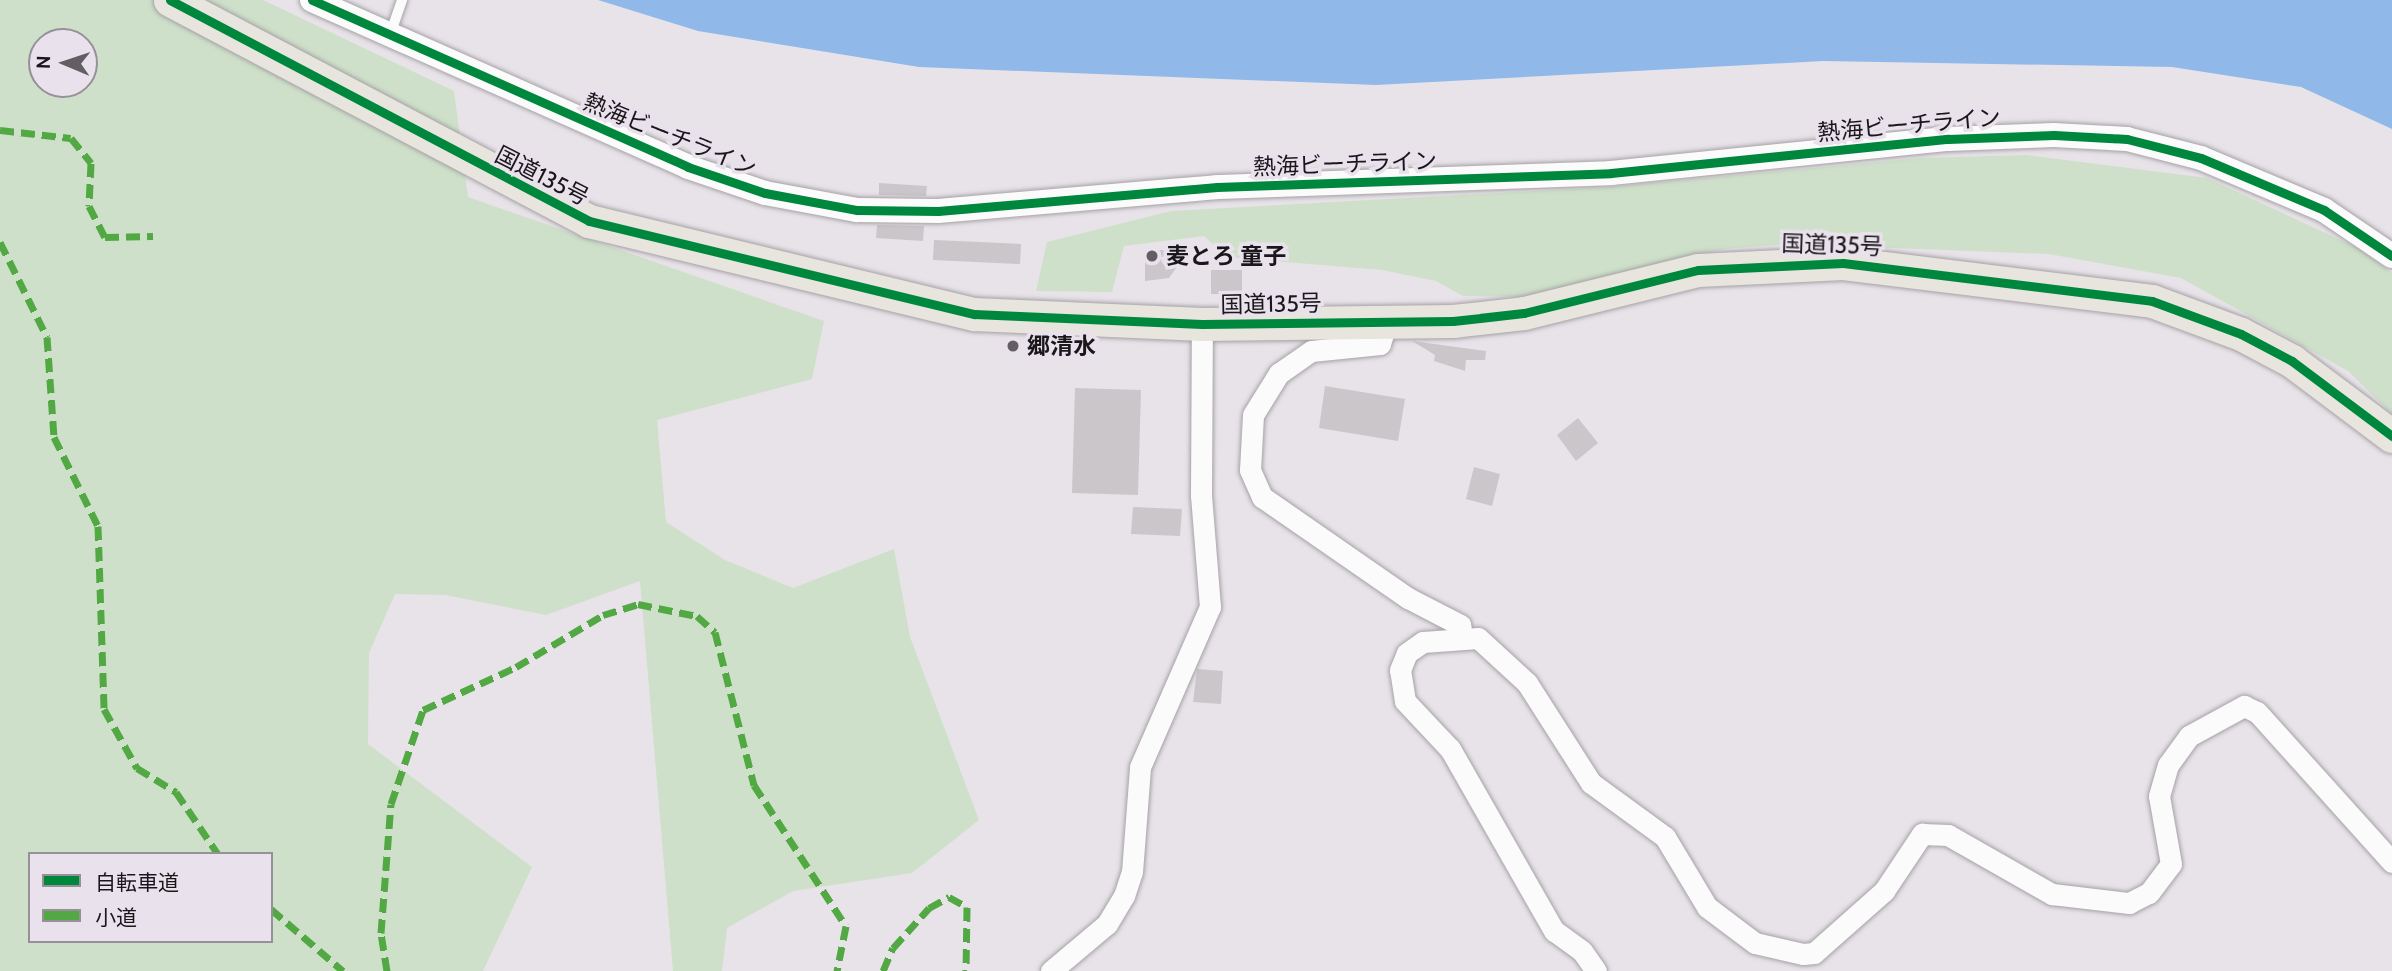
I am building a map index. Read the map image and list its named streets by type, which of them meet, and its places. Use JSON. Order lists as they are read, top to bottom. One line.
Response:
{"streets":{"highway":["国道135号"],"street":["熱海ビーチライン"]},"places":["麦とろ 童子","郷清水"],"legend":["自転車道","小道"],"north":"left"}
